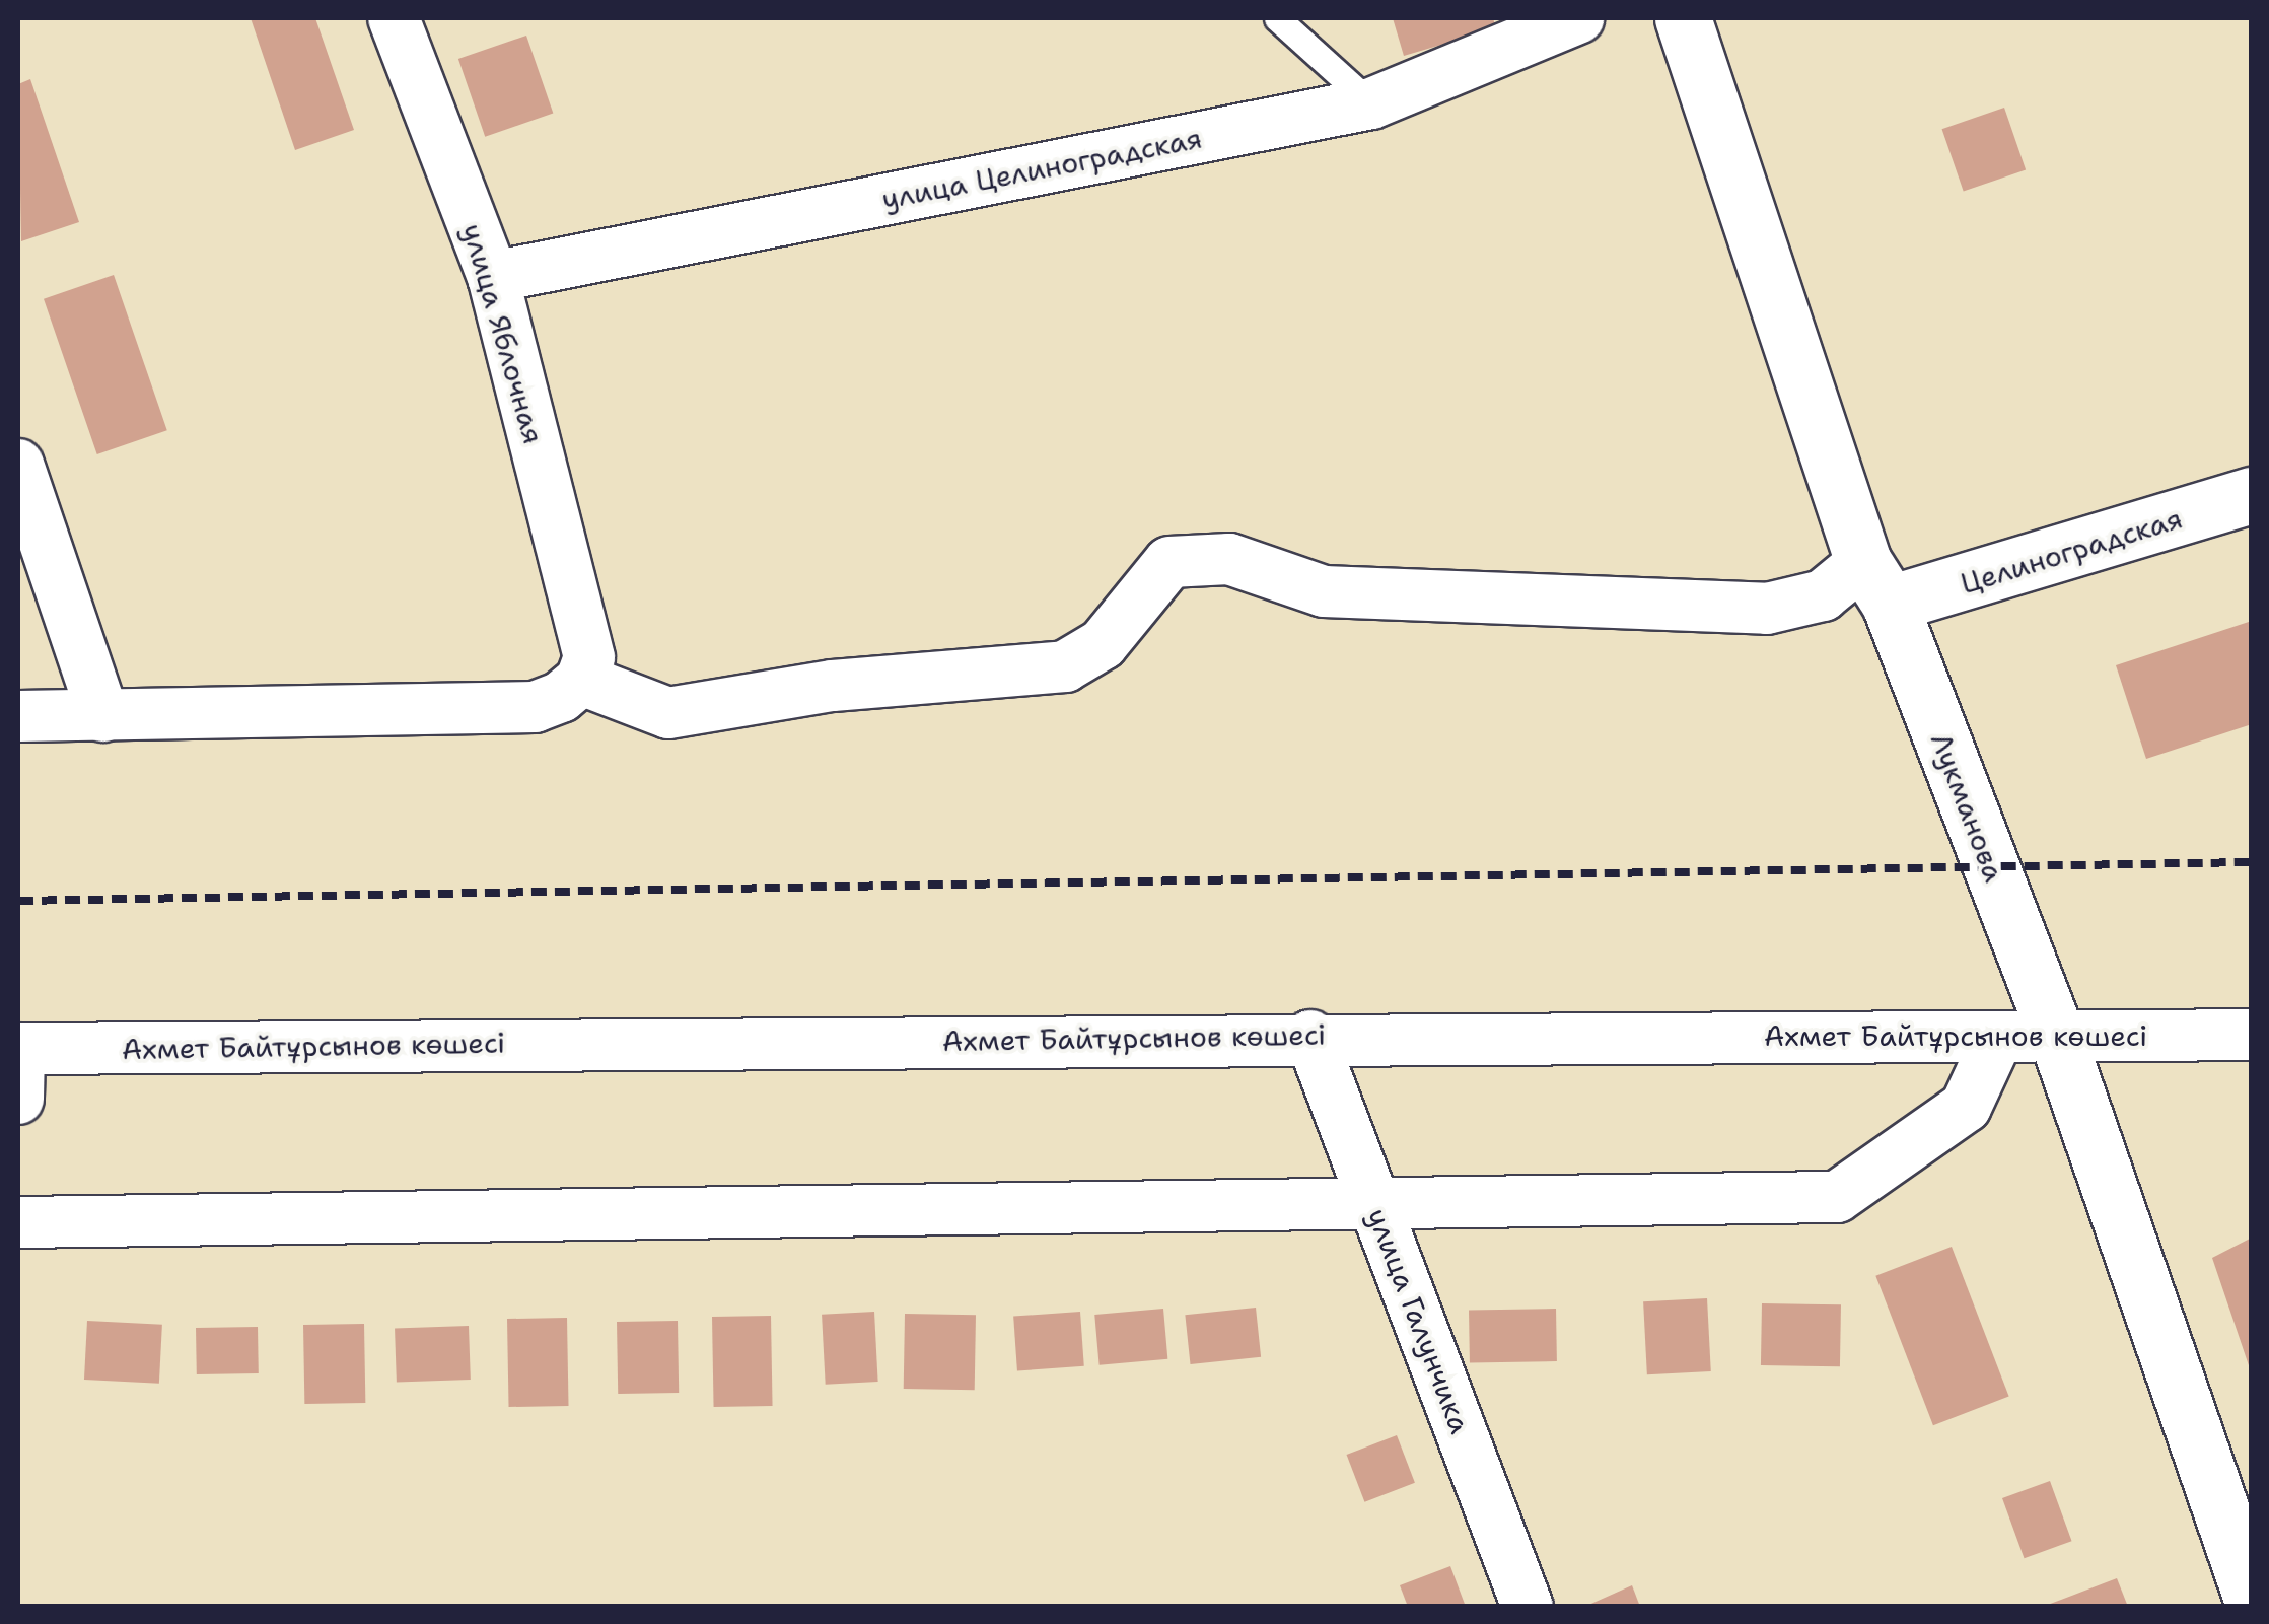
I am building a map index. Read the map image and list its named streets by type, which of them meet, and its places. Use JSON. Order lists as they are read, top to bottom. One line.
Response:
{"streets":{"street":["улица Целиноградская","улица Яблочная","Целиноградская","Лукманова","Ахмет Байтұрсынов көшесі","улица Галунчика"]},"crossings":[["улица Целиноградская","улица Яблочная"],["Целиноградская","Лукманова"],["Лукманова","Ахмет Байтұрсынов көшесі"],["Ахмет Байтұрсынов көшесі","улица Галунчика"]]}
